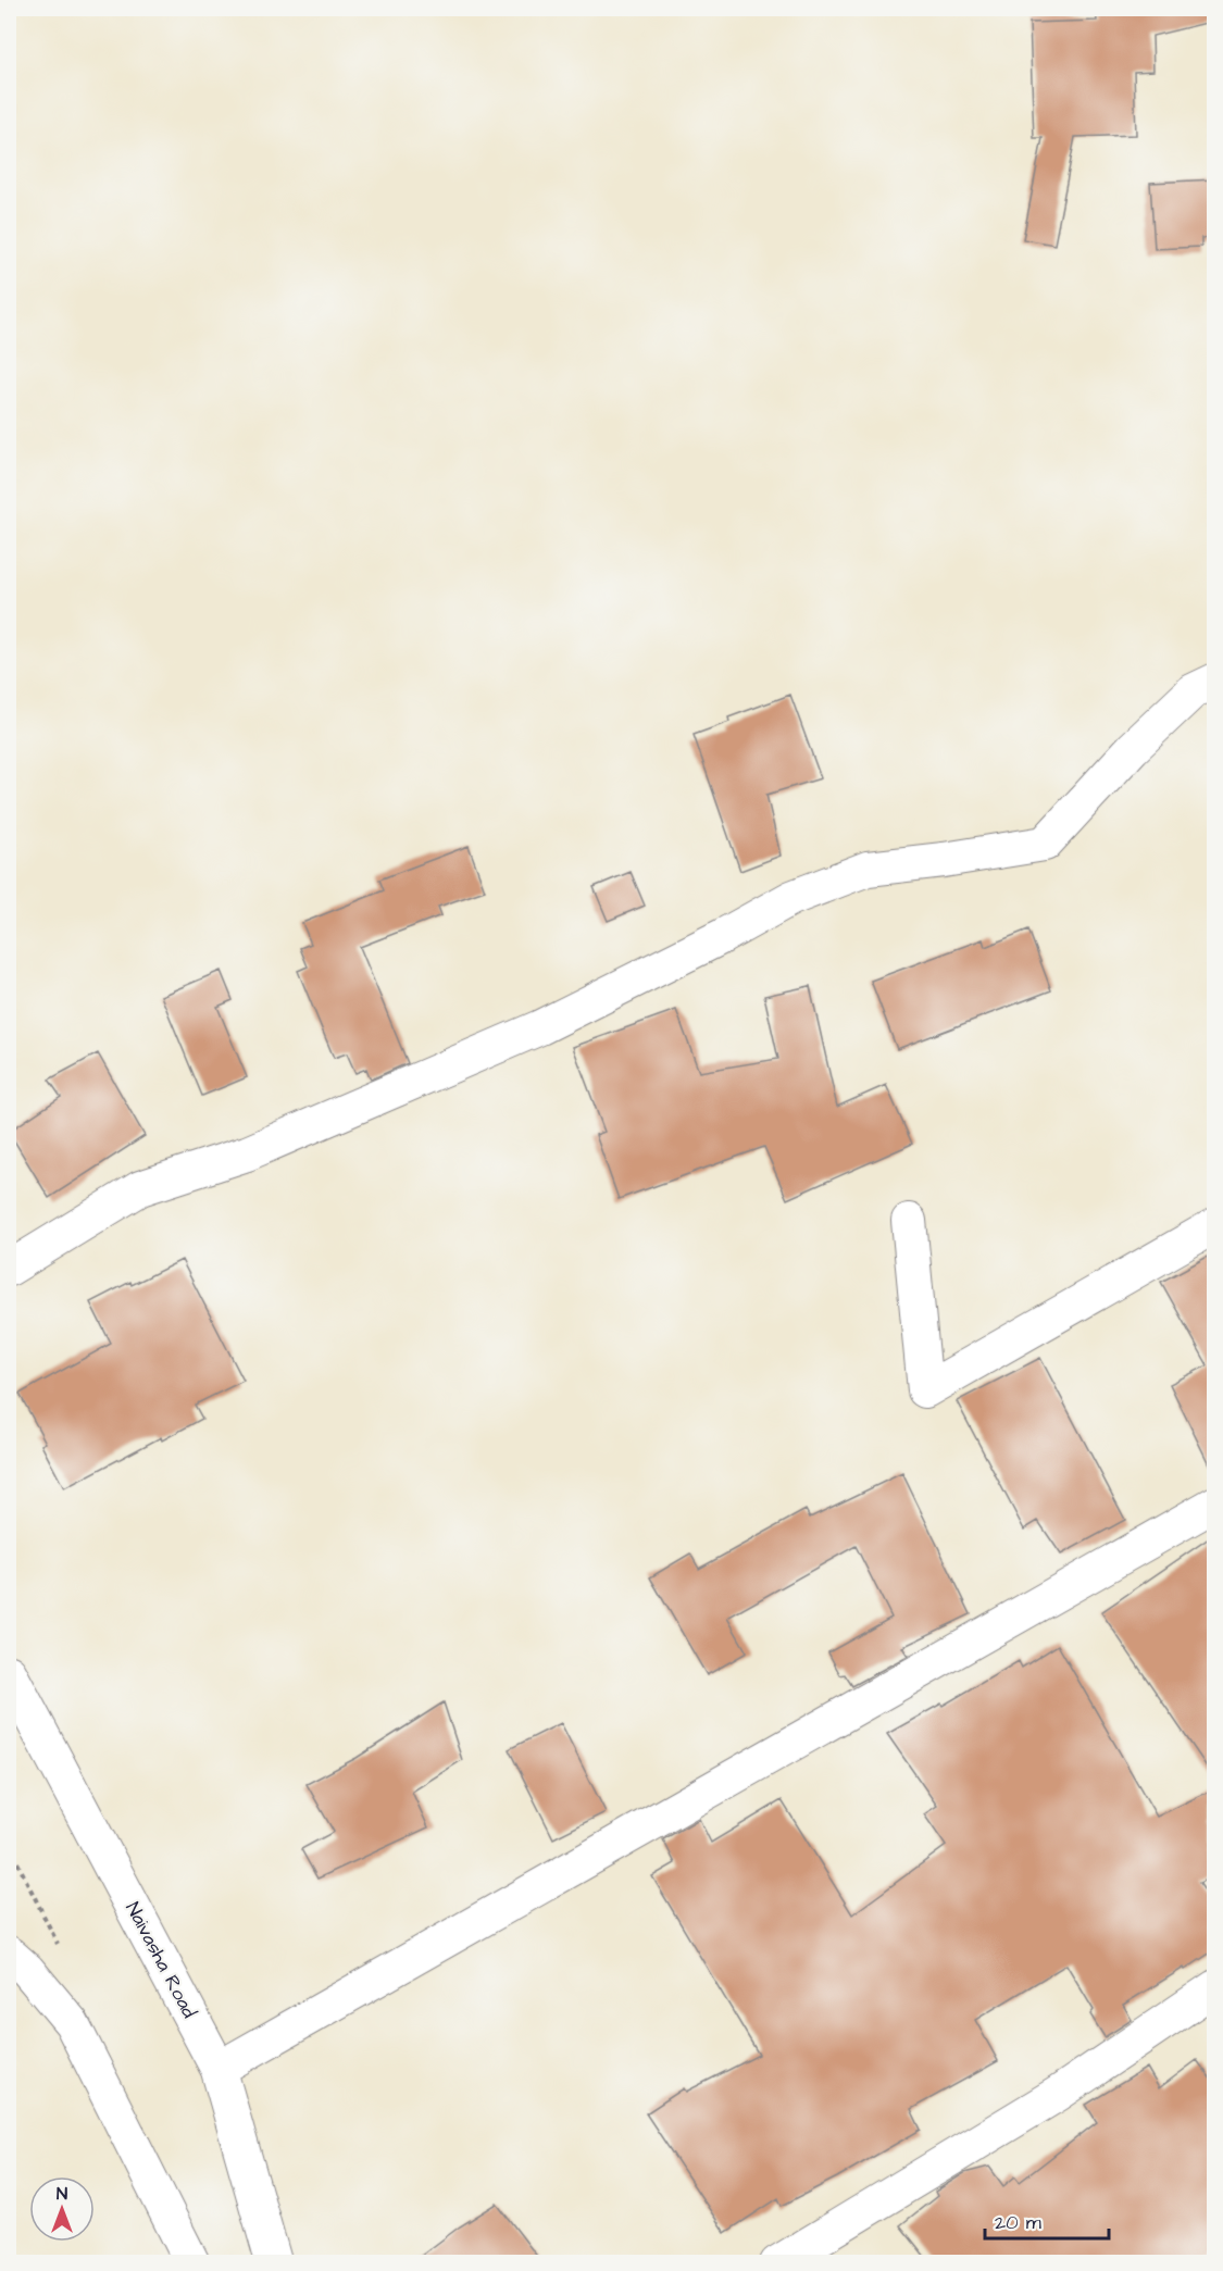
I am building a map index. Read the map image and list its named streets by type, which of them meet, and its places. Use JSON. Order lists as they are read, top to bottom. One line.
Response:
{"streets":{"main road":["Naivasha Road"]},"scale_bar":"20 m","north":"top"}
